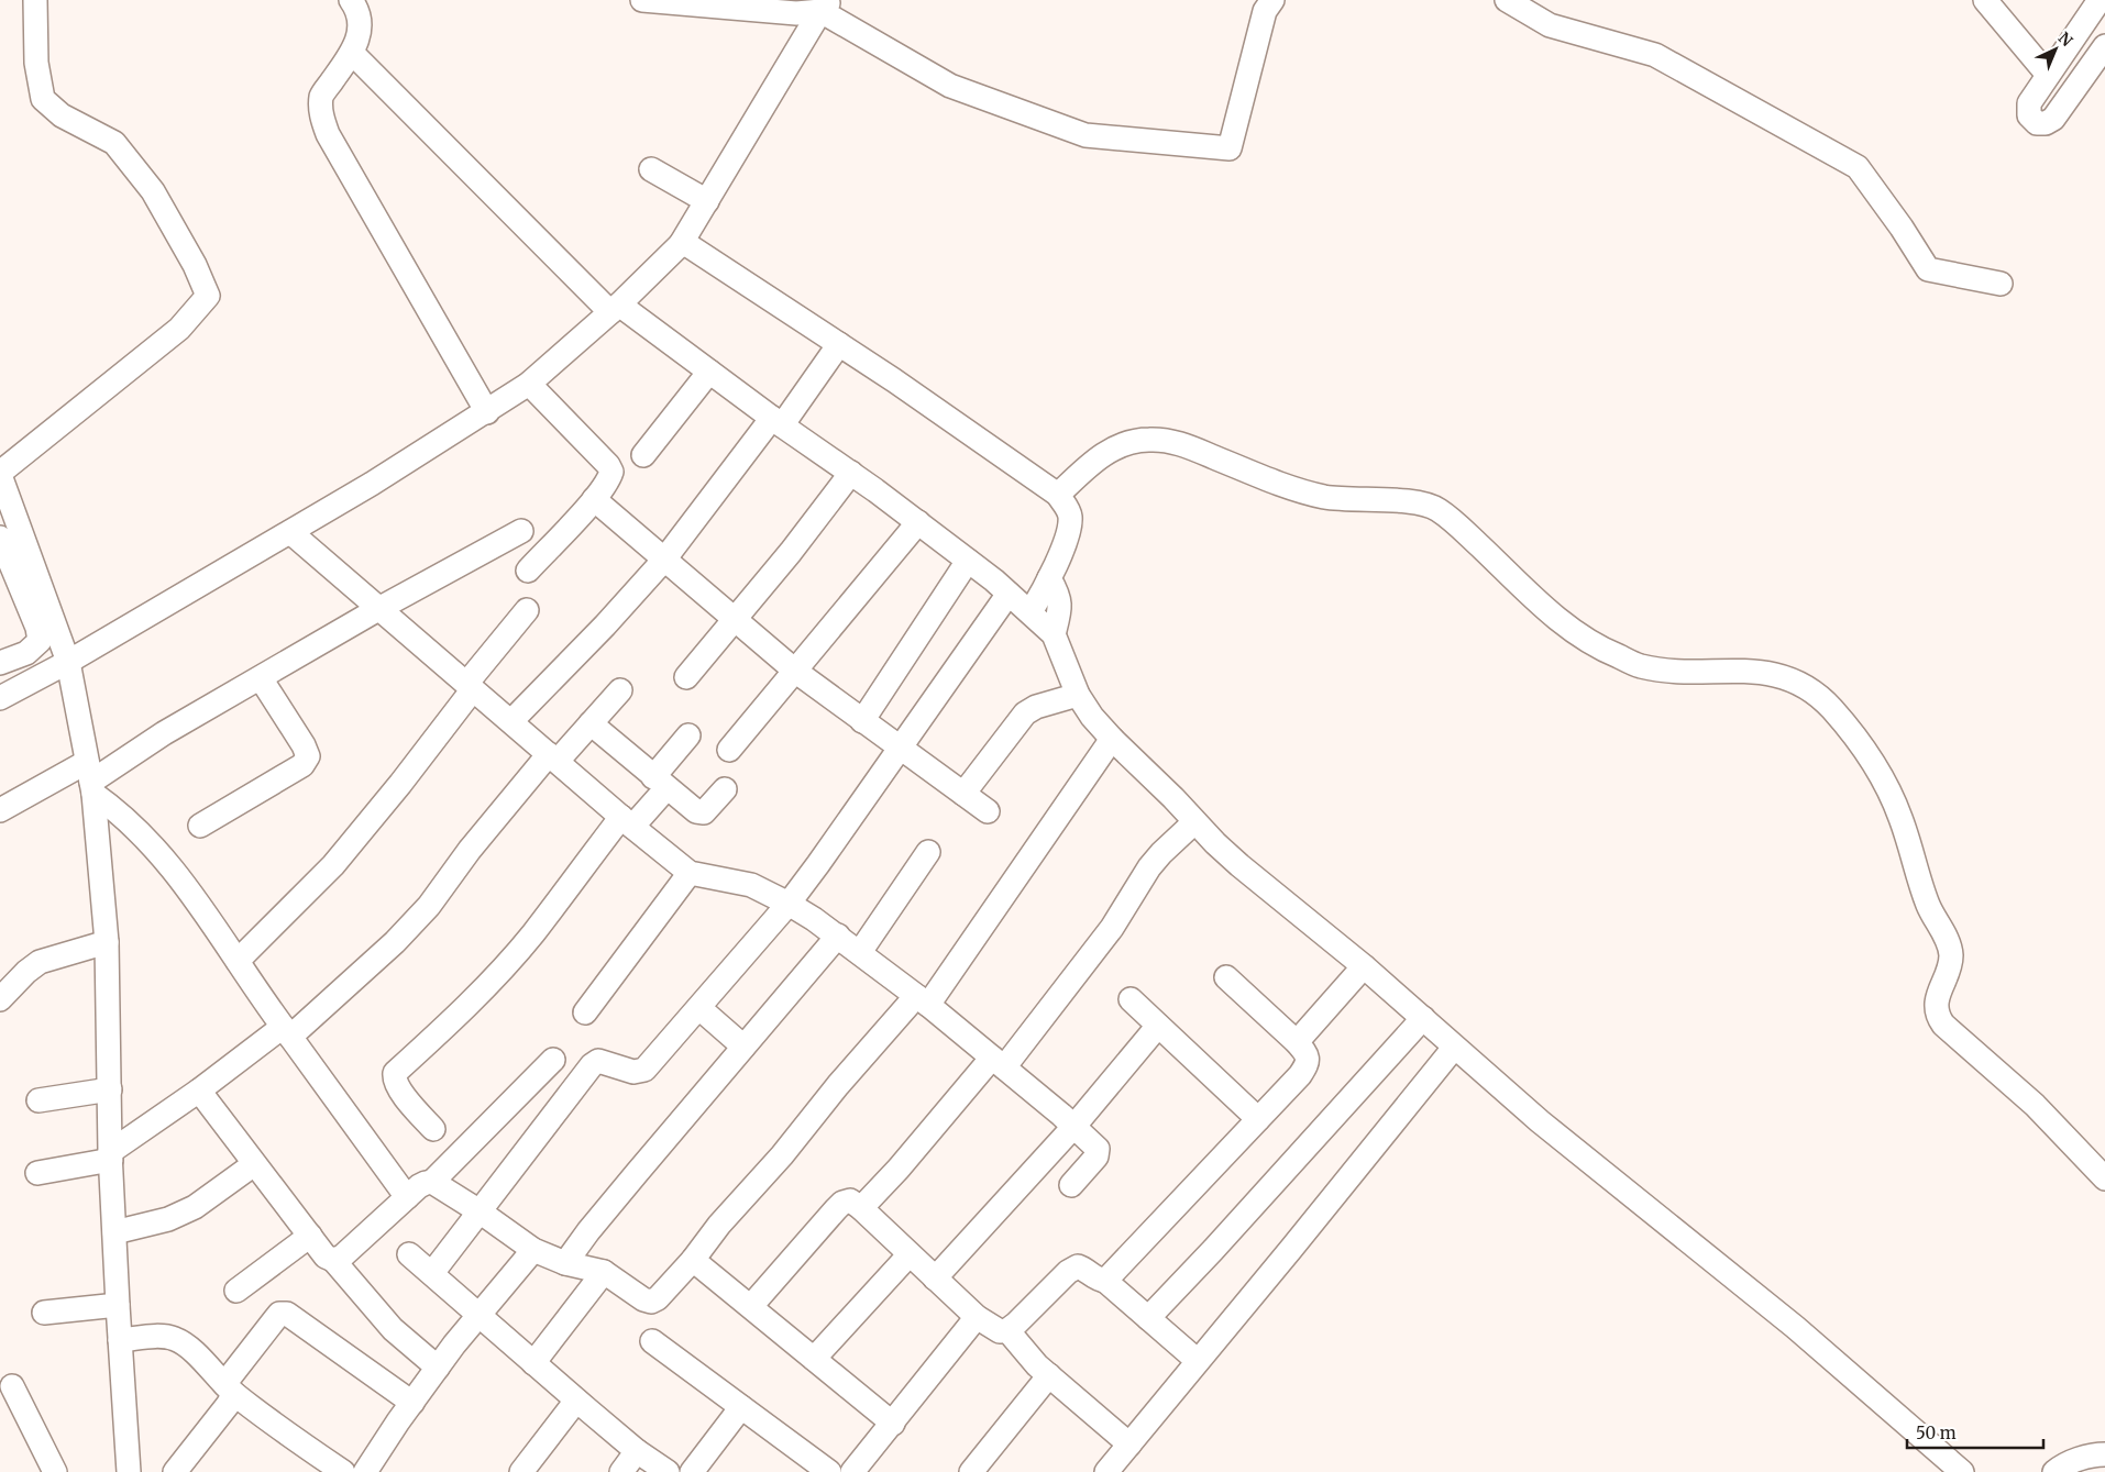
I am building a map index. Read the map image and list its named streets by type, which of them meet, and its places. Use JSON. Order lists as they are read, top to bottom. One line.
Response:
{"scale_bar":"50 m","north":"top right"}
